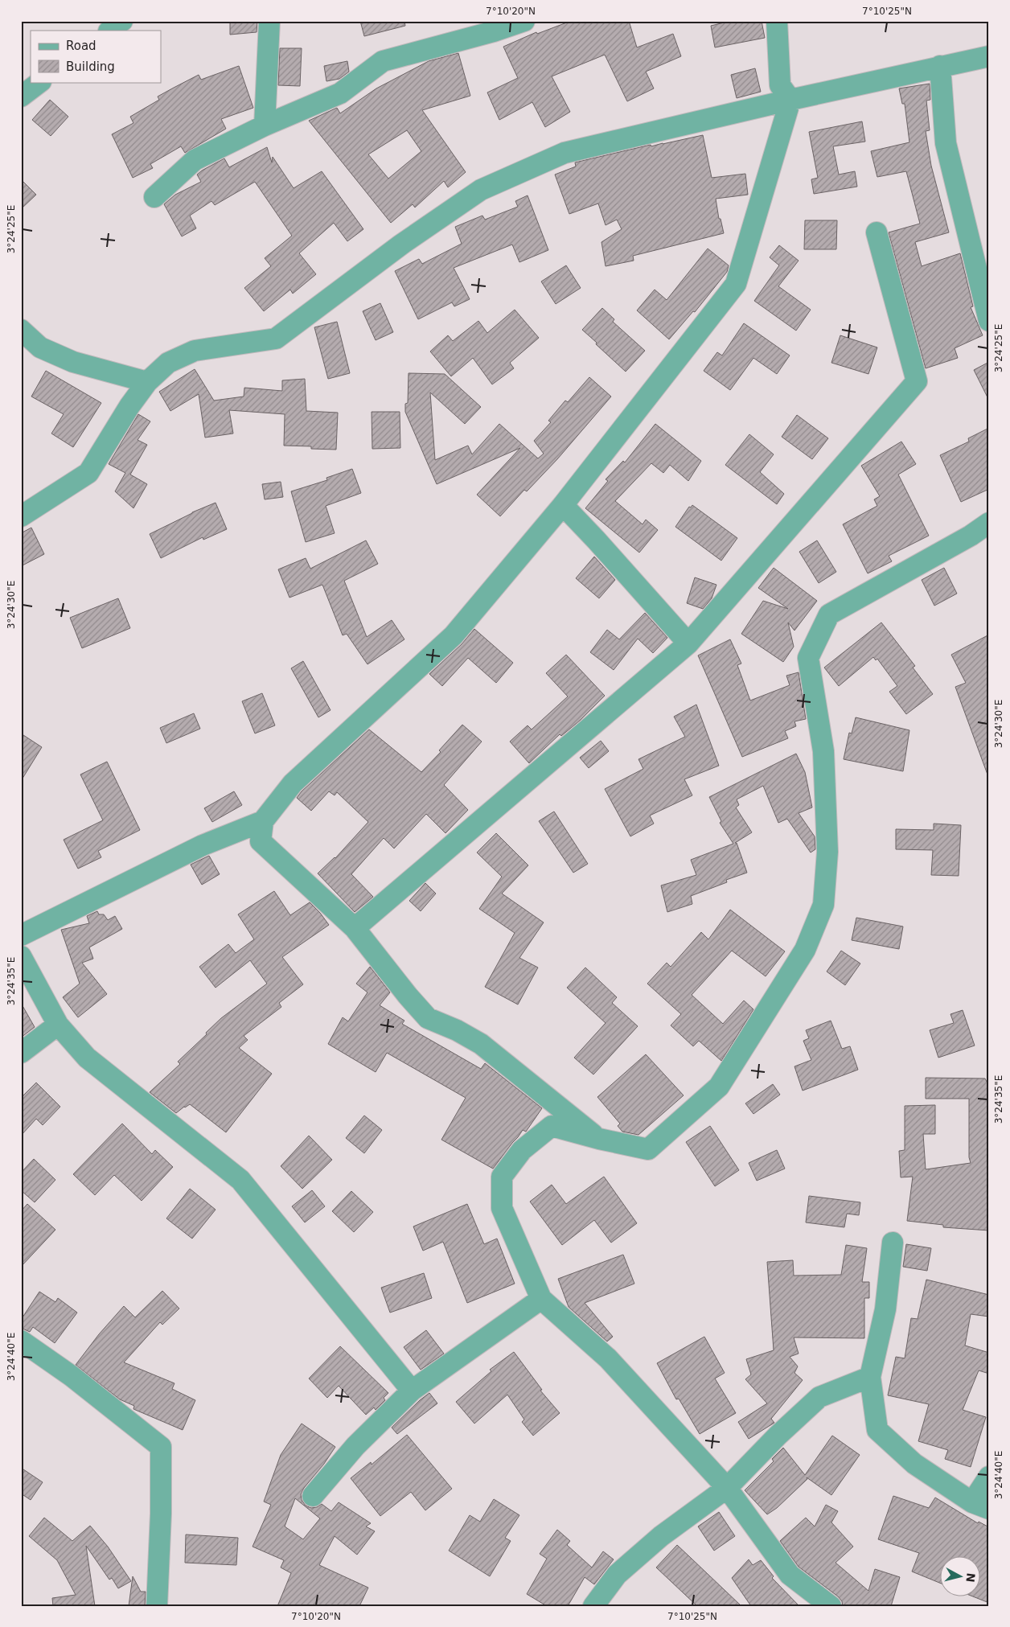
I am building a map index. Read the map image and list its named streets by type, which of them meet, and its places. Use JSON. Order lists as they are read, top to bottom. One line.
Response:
{"legend":["Road","Building"],"north":"right","coordinates":["7°10'20\"N","7°10'25\"N","3°24'25\"E","3°24'30\"E","3°24'35\"E","3°24'40\"E"]}
